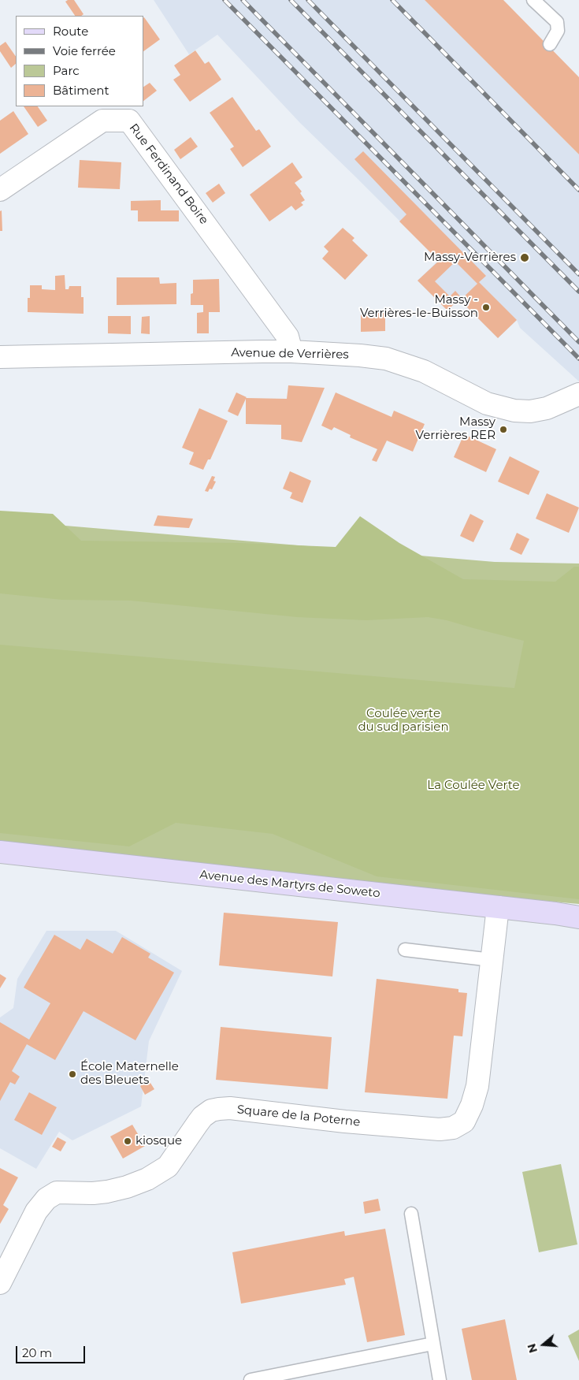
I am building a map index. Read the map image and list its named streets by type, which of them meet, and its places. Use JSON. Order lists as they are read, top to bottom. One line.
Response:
{"streets":{"main road":["Avenue des Martyrs de Soweto"],"street":["Rue Ferdinand Boire","Avenue de Verrières","Square de la Poterne"]},"crossings":[["Rue Ferdinand Boire","Avenue de Verrières"],["Avenue des Martyrs de Soweto","Square de la Poterne"]],"parks":["Coulée verte du sud parisien","La Coulée Verte"],"places":["Massy-Verrières","Massy - Verrières-le-Buisson","Massy Verrières RER","École Maternelle des Bleuets","kiosque"],"legend":["Route","Voie ferrée","Parc","Bâtiment"],"scale_bar":"20 m","north":"left"}
